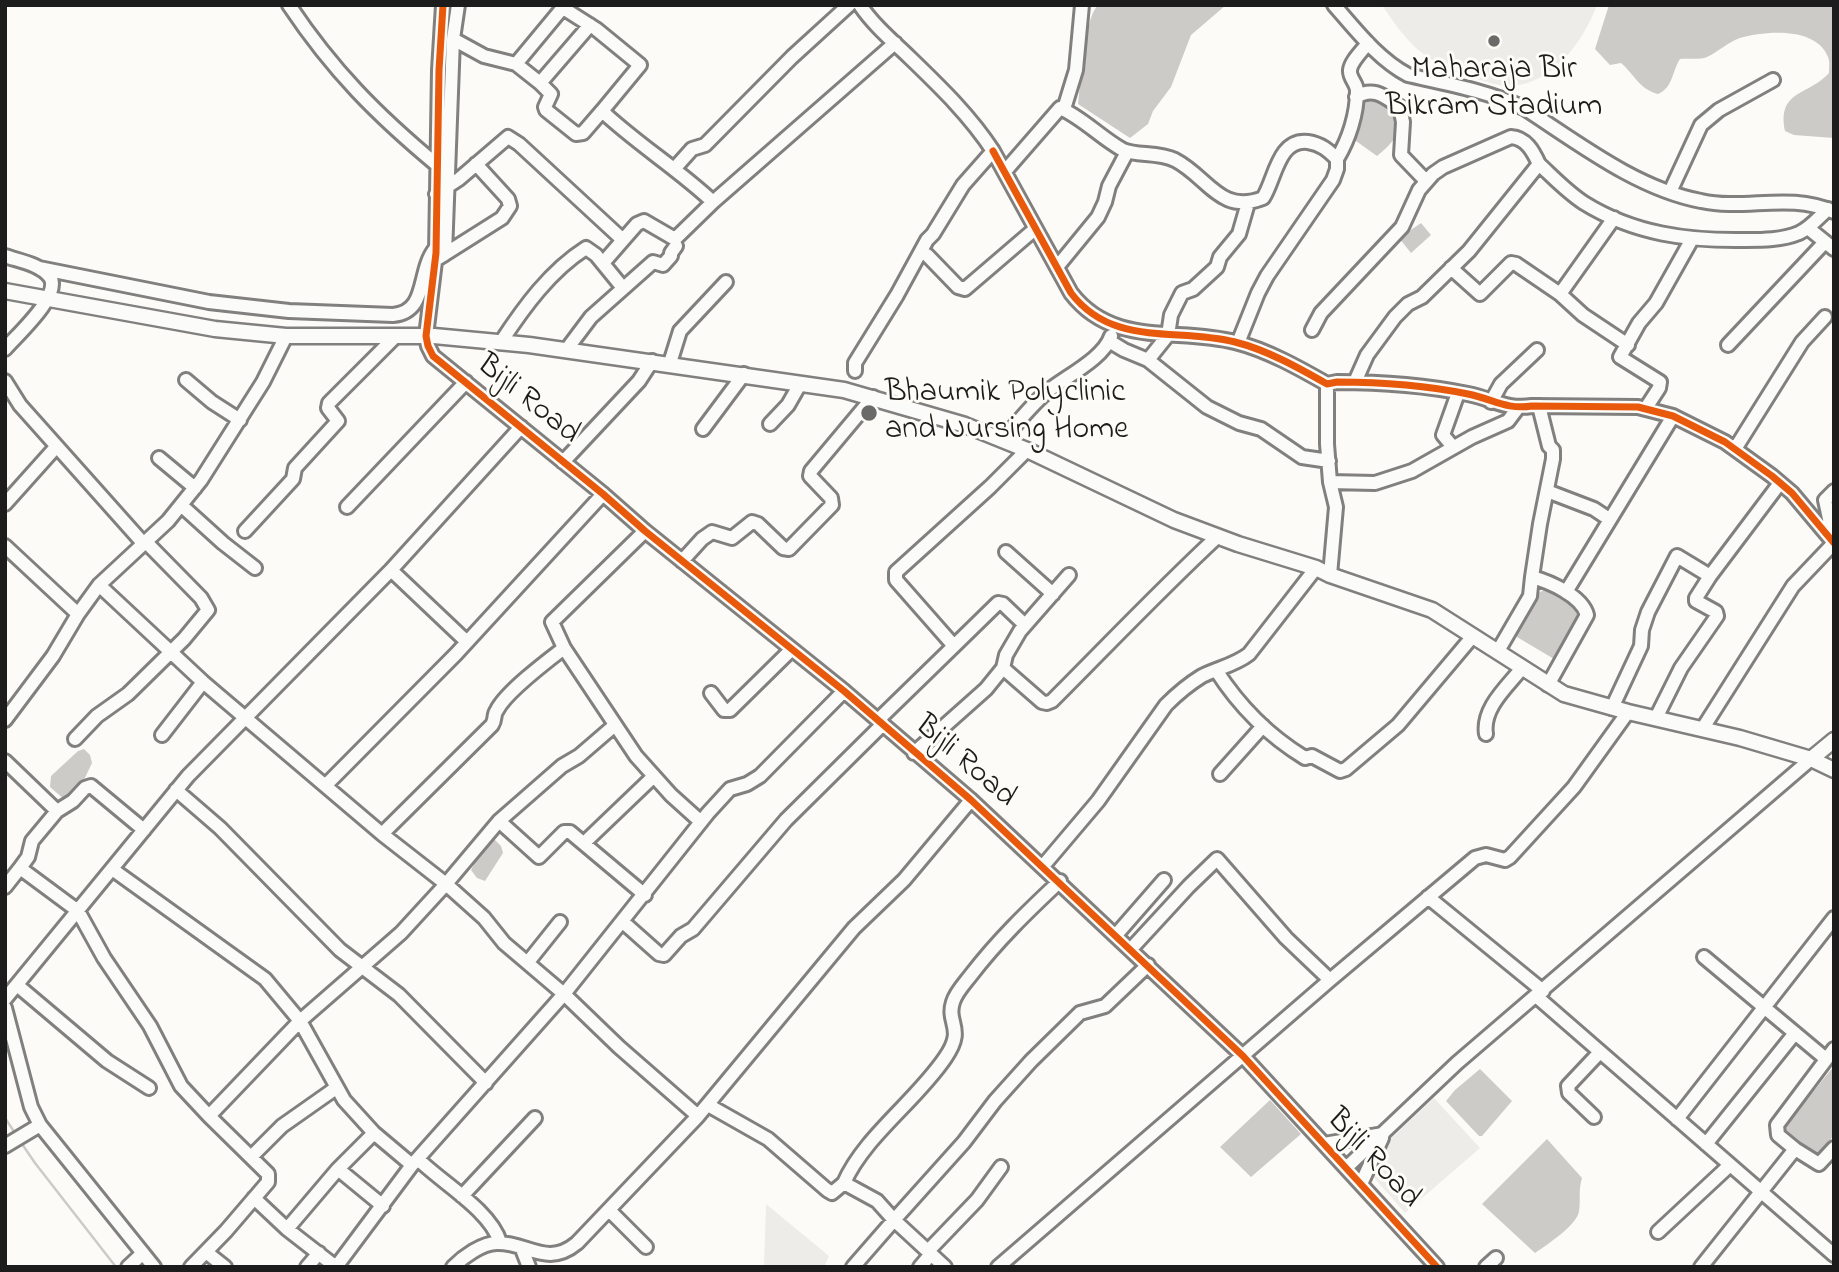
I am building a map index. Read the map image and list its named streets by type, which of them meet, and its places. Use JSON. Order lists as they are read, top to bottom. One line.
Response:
{"streets":{"street":["Bijli Road"]},"places":["Maharaja Bir Bikram Stadium","Bhaumik Polyclinic and Nursing Home"]}
